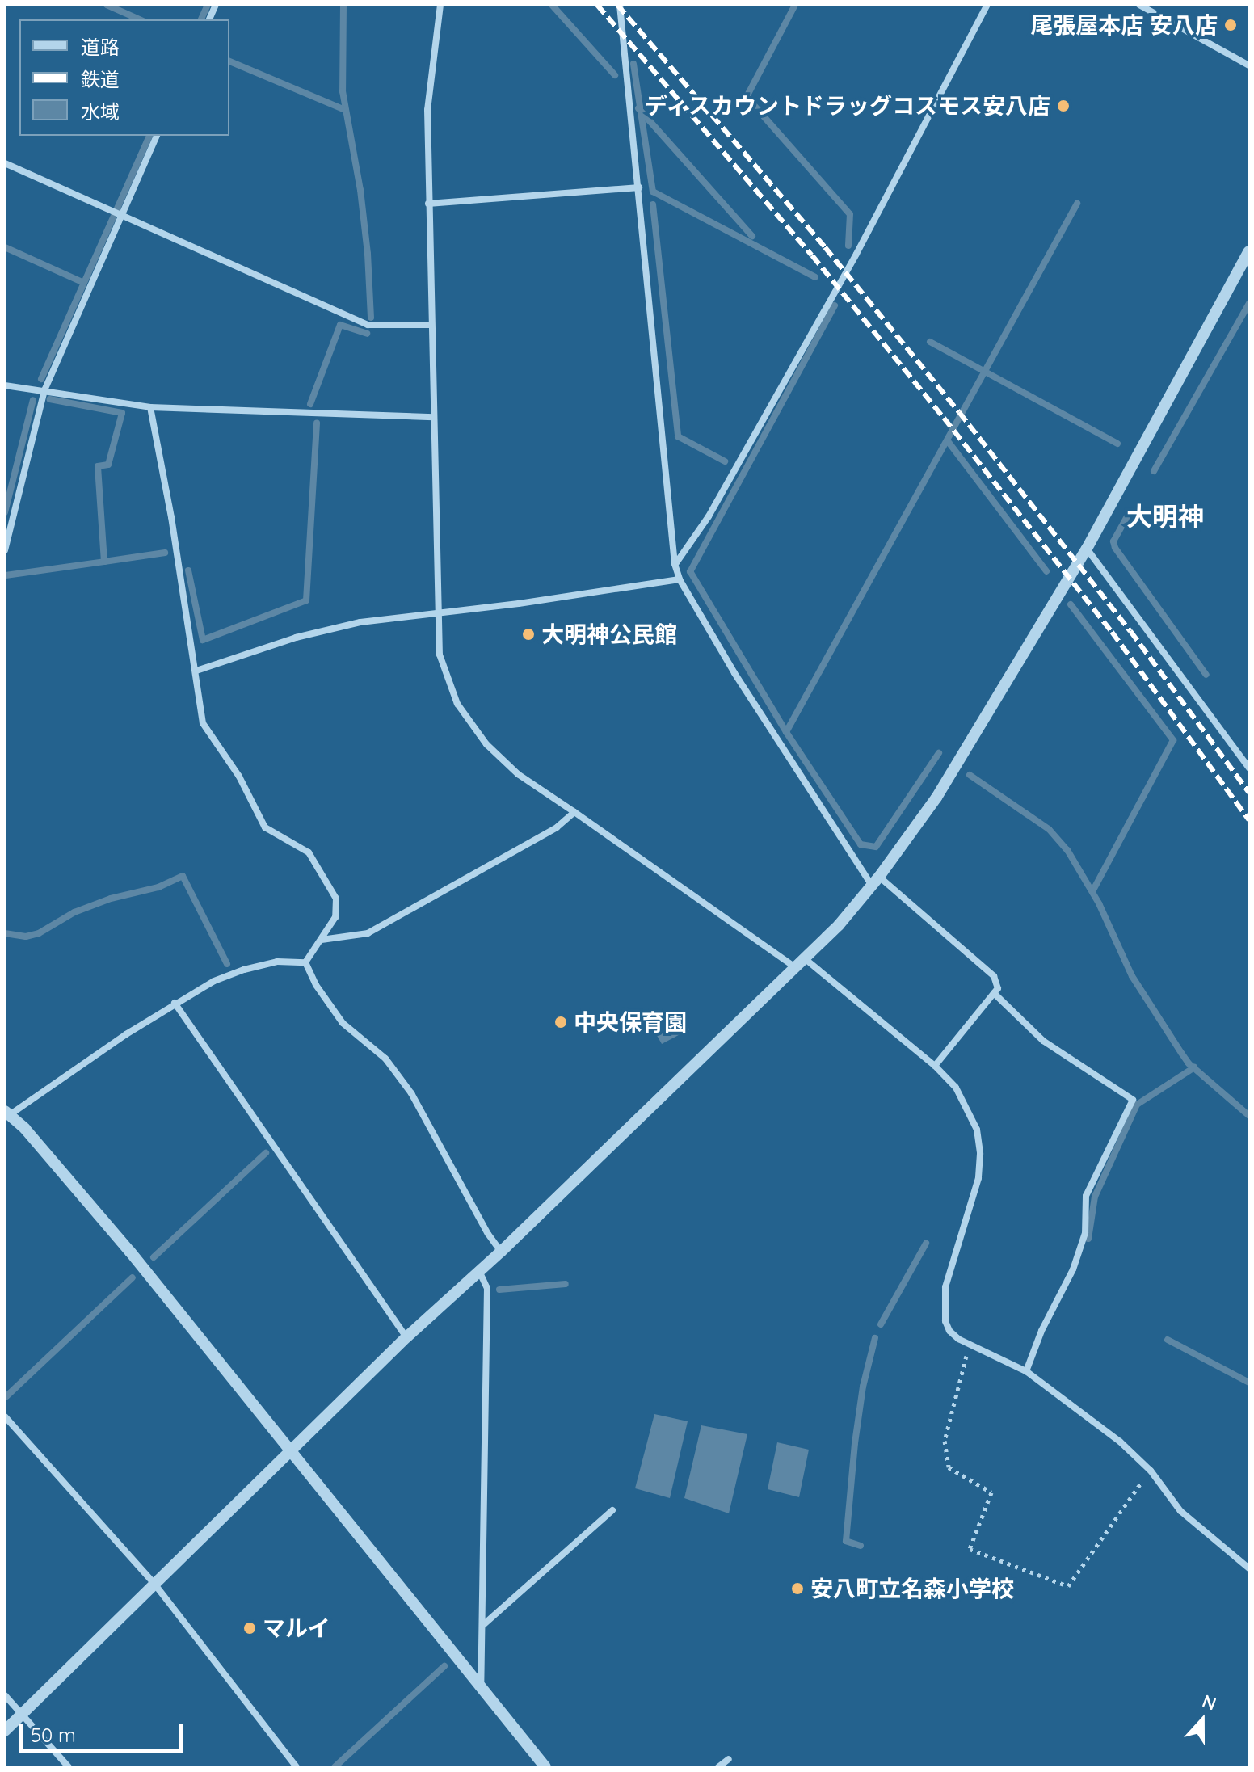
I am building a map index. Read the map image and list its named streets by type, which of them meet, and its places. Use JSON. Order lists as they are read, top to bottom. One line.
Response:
{"districts":["大明神"],"places":["尾張屋本店 安八店","ディスカウントドラッグコスモス安八店","大明神公民館","中央保育園","安八町立名森小学校","マルイ"],"legend":["道路","鉄道","水域"],"scale_bar":"50 m","north":"top"}
